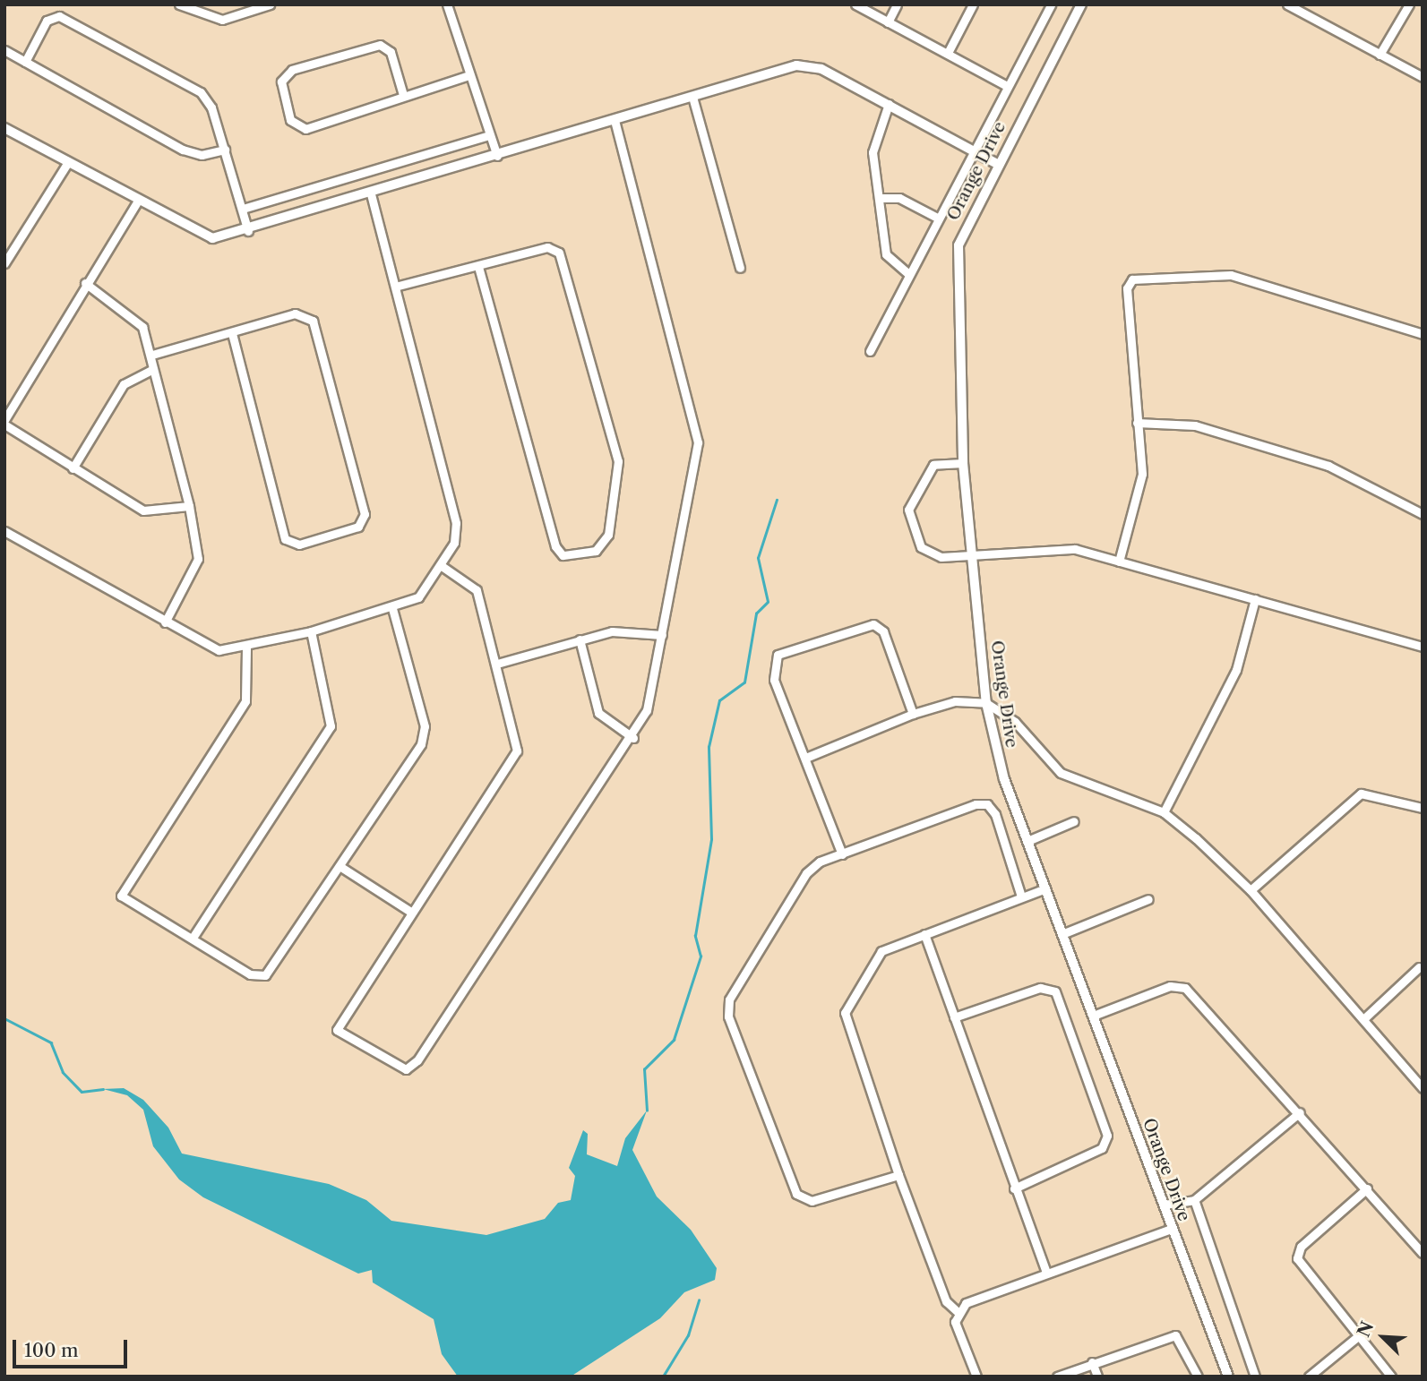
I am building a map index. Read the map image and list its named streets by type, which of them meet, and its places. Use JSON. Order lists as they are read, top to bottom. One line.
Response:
{"streets":{"street":["Orange Drive"]},"scale_bar":"100 m","north":"top left"}
